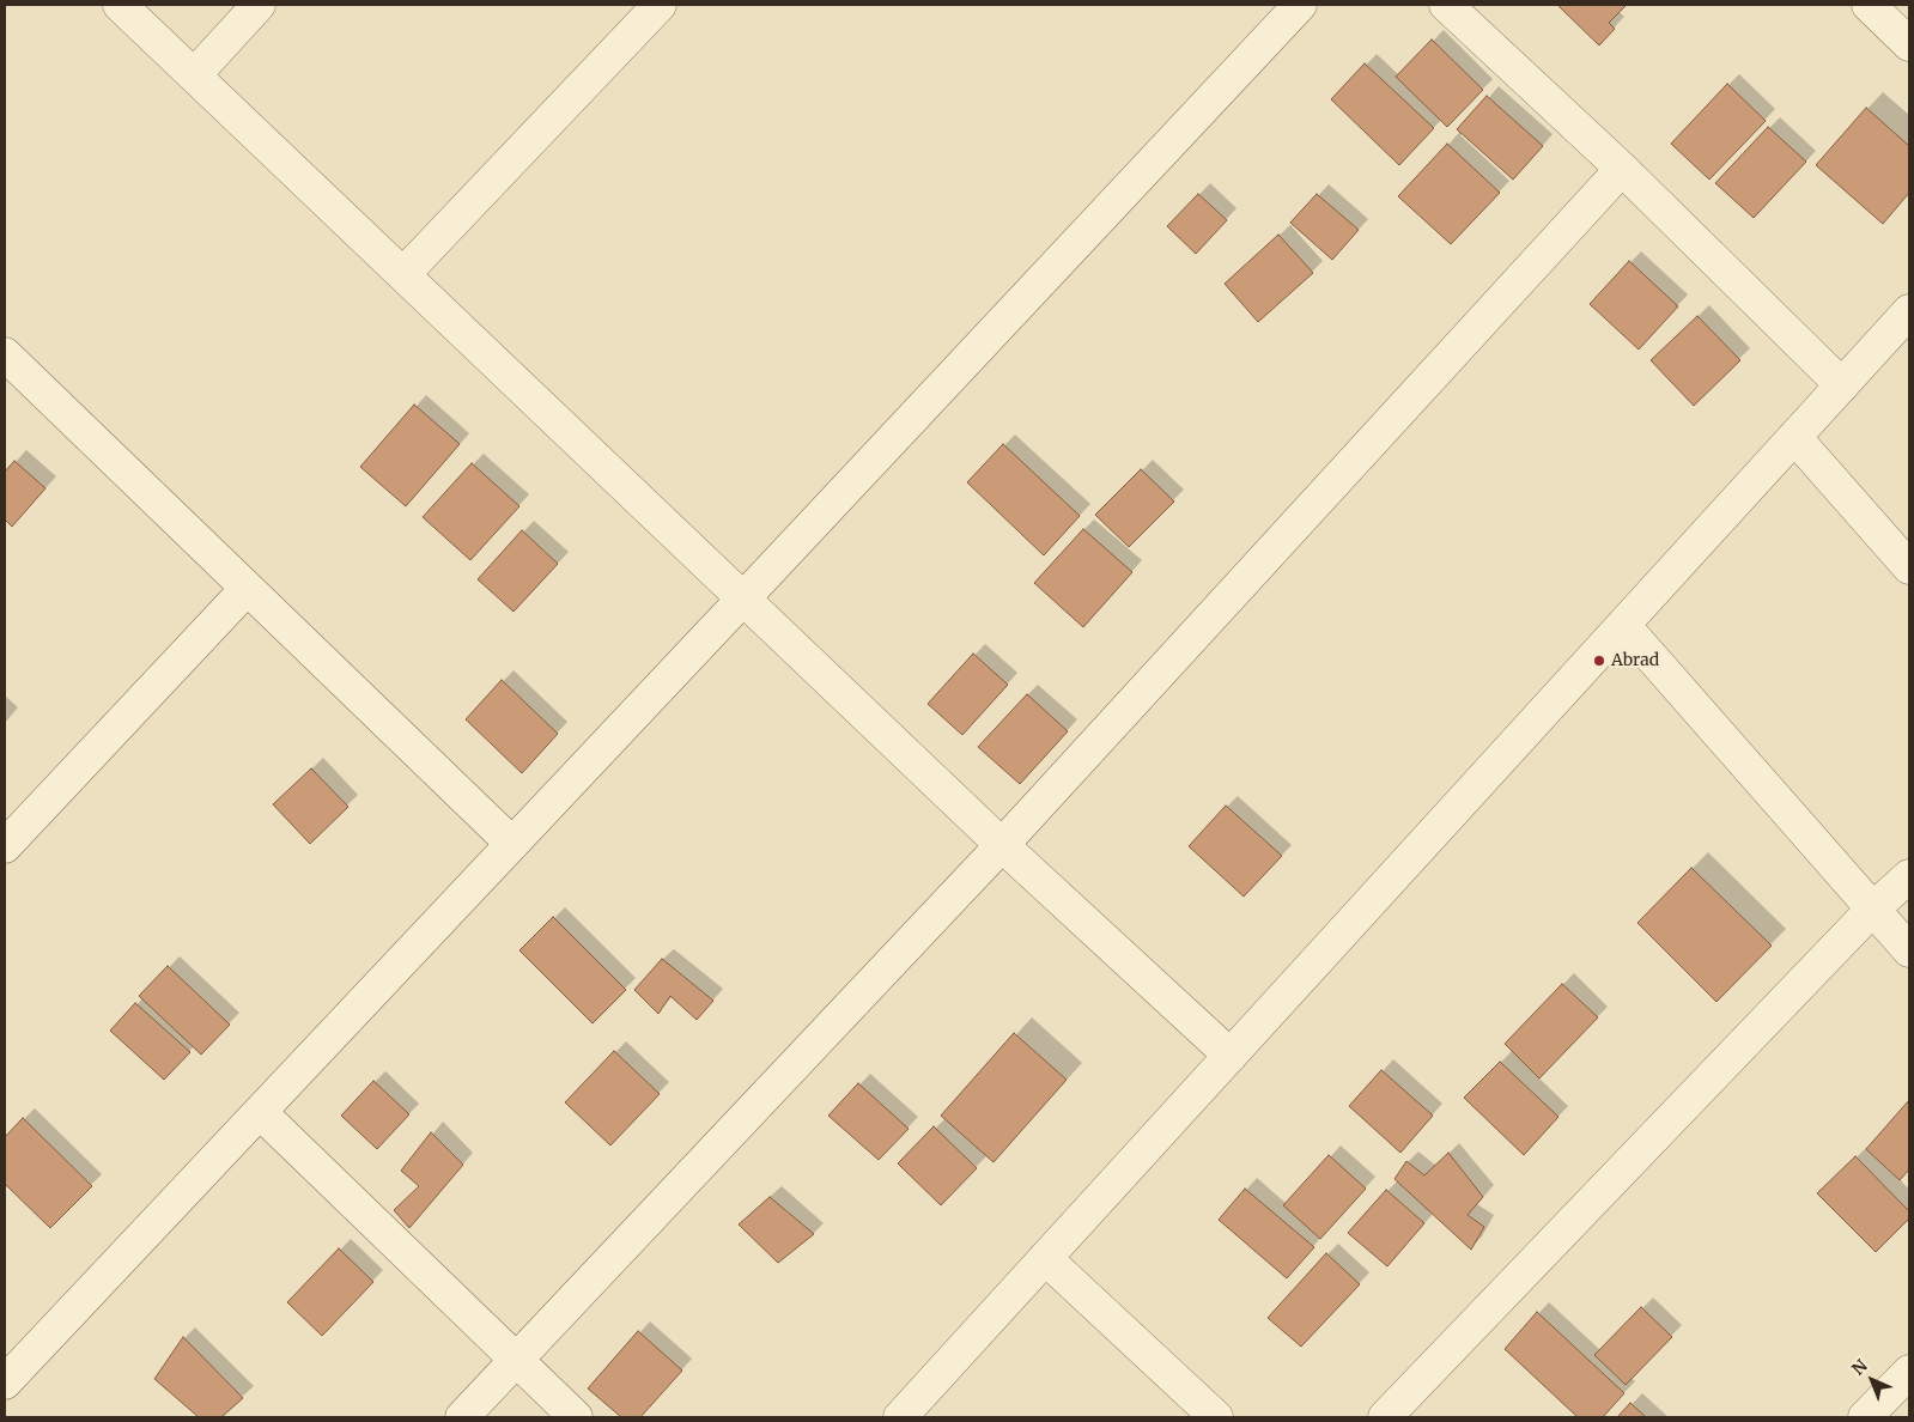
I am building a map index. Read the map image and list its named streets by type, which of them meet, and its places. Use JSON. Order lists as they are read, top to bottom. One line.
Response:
{"places":["Abrad"],"north":"top left"}
